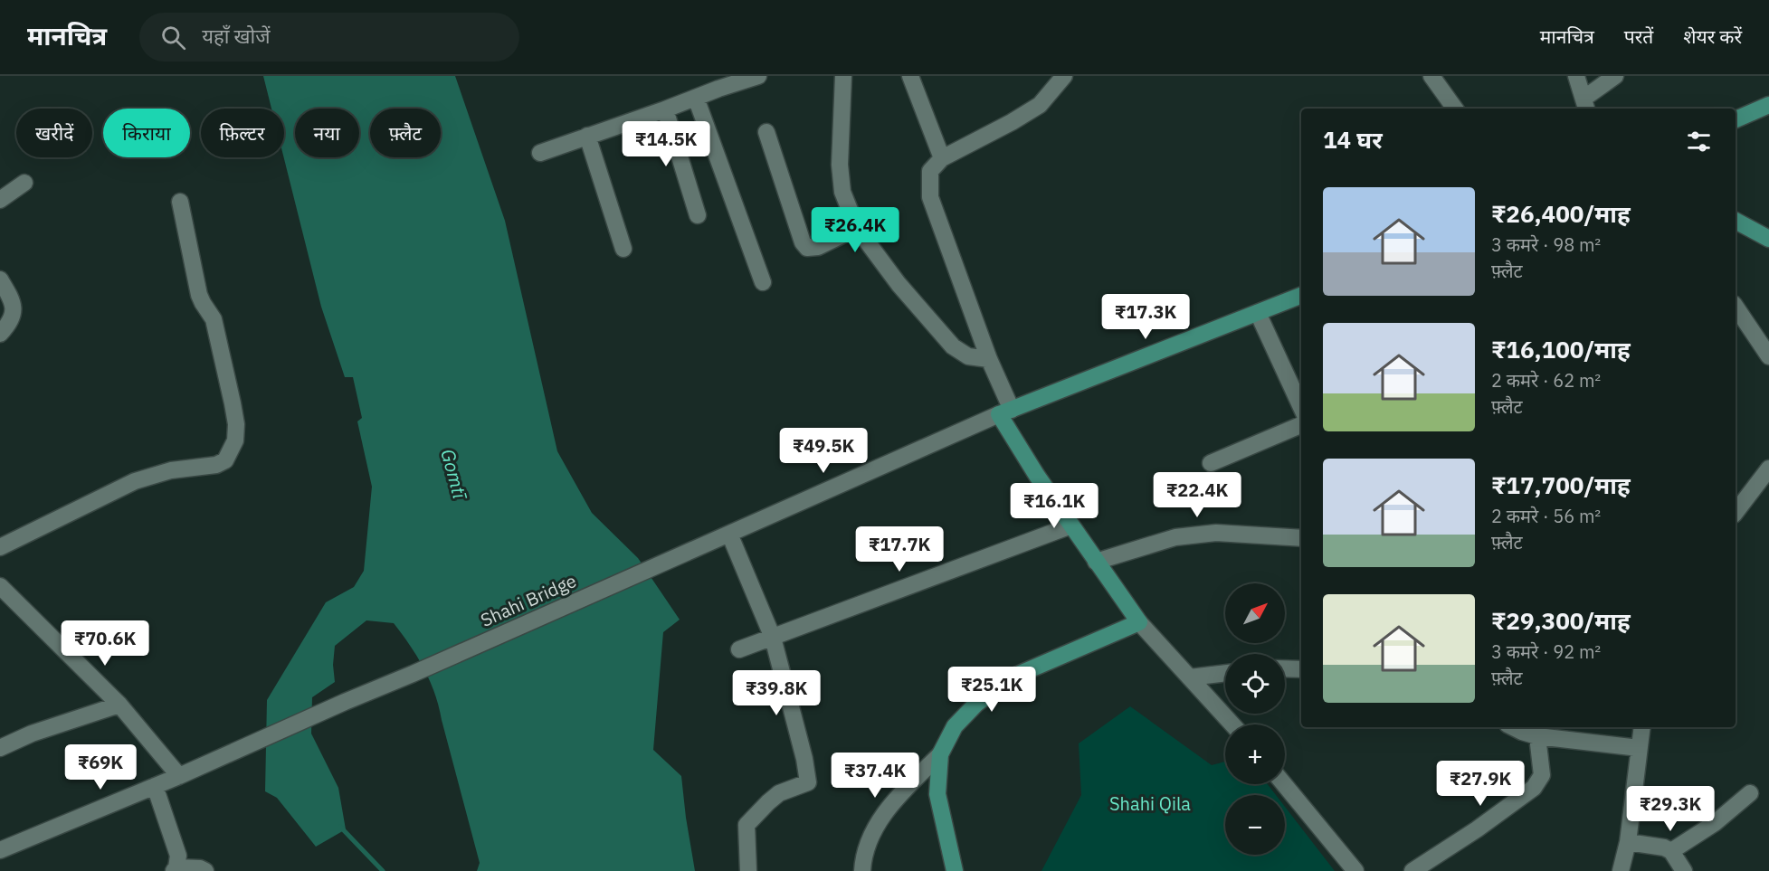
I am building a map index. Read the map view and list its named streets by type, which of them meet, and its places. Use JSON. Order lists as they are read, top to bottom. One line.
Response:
{"streets":{"street":["Shahi Bridge"]},"water":["Gomtī"],"parks":["Shahi Qila"],"north":"top right","page":{"header":"मानचित्र","search":"यहाँ खोजें","nav":["मानचित्र","परतें","शेयर करें"],"chip":["खरीदें","किराया","फ़िल्टर","नया","फ़्लैट"],"heading":"14 घर","price":["₹14.5K","₹26.4K","₹17.3K","₹49.5K","₹22.4K","₹16.1K","₹17.7K","₹70.6K","₹25.1K","₹39.8K","₹69K","₹37.4K","₹27.9K","₹29.3K"],"list":[{"name":"₹26,400/माह","note":"3 कमरे · 98 m² · फ़्लैट"},{"name":"₹16,100/माह","note":"2 कमरे · 62 m² · फ़्लैट"},{"name":"₹17,700/माह","note":"2 कमरे · 56 m² · फ़्लैट"},{"name":"₹29,300/माह","note":"3 कमरे · 92 m² · फ़्लैट"}],"map_buttons":["+","−"]}}
